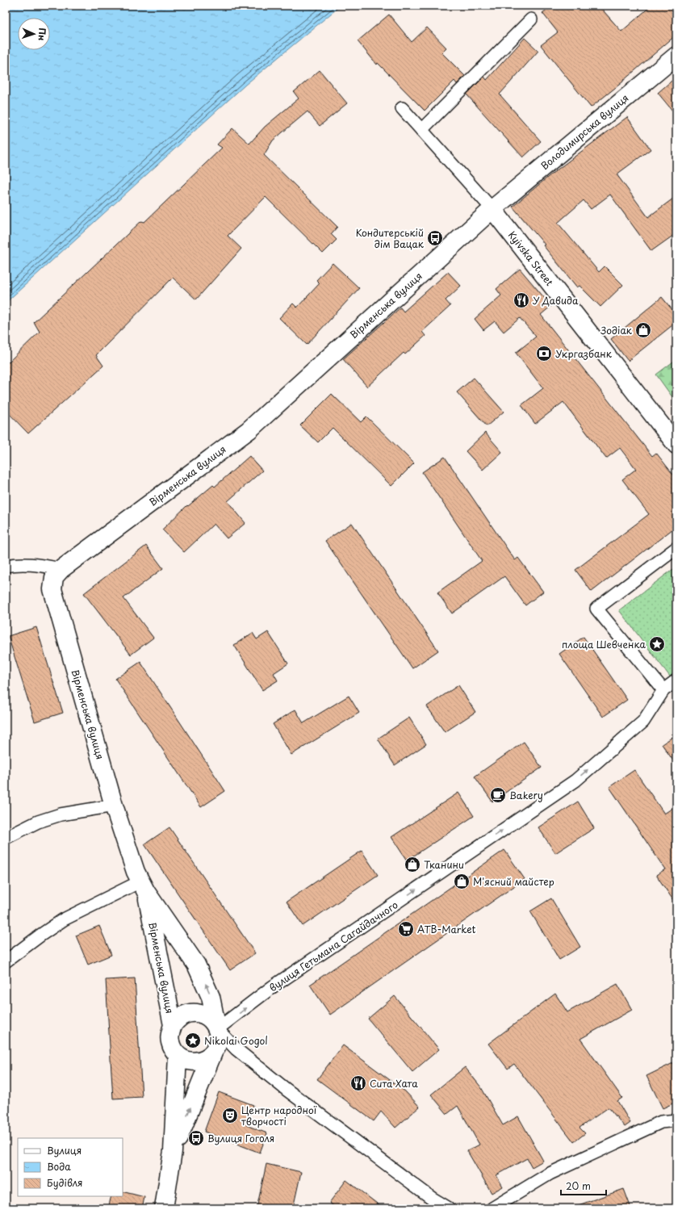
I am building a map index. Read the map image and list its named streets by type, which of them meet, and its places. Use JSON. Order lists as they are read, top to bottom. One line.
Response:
{"streets":{"main road":["Володимирська вулиця","Kyivska Street","Вірменська вулиця"],"street":["вулиця Гетьмана Сагайдачного"]},"crossings":[["Володимирська вулиця","Kyivska Street"],["Володимирська вулиця","Вірменська вулиця"],["Kyivska Street","Вірменська вулиця"],["Вірменська вулиця","вулиця Гетьмана Сагайдачного"]],"one_way":["вулиця Гетьмана Сагайдачного"],"places":{"bus stop":["Кондитерській дім Вацак","Вулиця Гоголя"],"restaurant":["У Давида","Сита Хата"],"shop":["Зодіак","Тканини","М'ясний майстер"],"bank":["Укргазбанк"],"place":["площа Шевченка","Nikolai Gogol"],"cafe":["Bakery"],"supermarket":["ATB-Market"],"theatre":["Центр народної творчості"]},"legend":["Вулиця","Вода","Будівля"],"scale_bar":"20 m","north":"right"}
